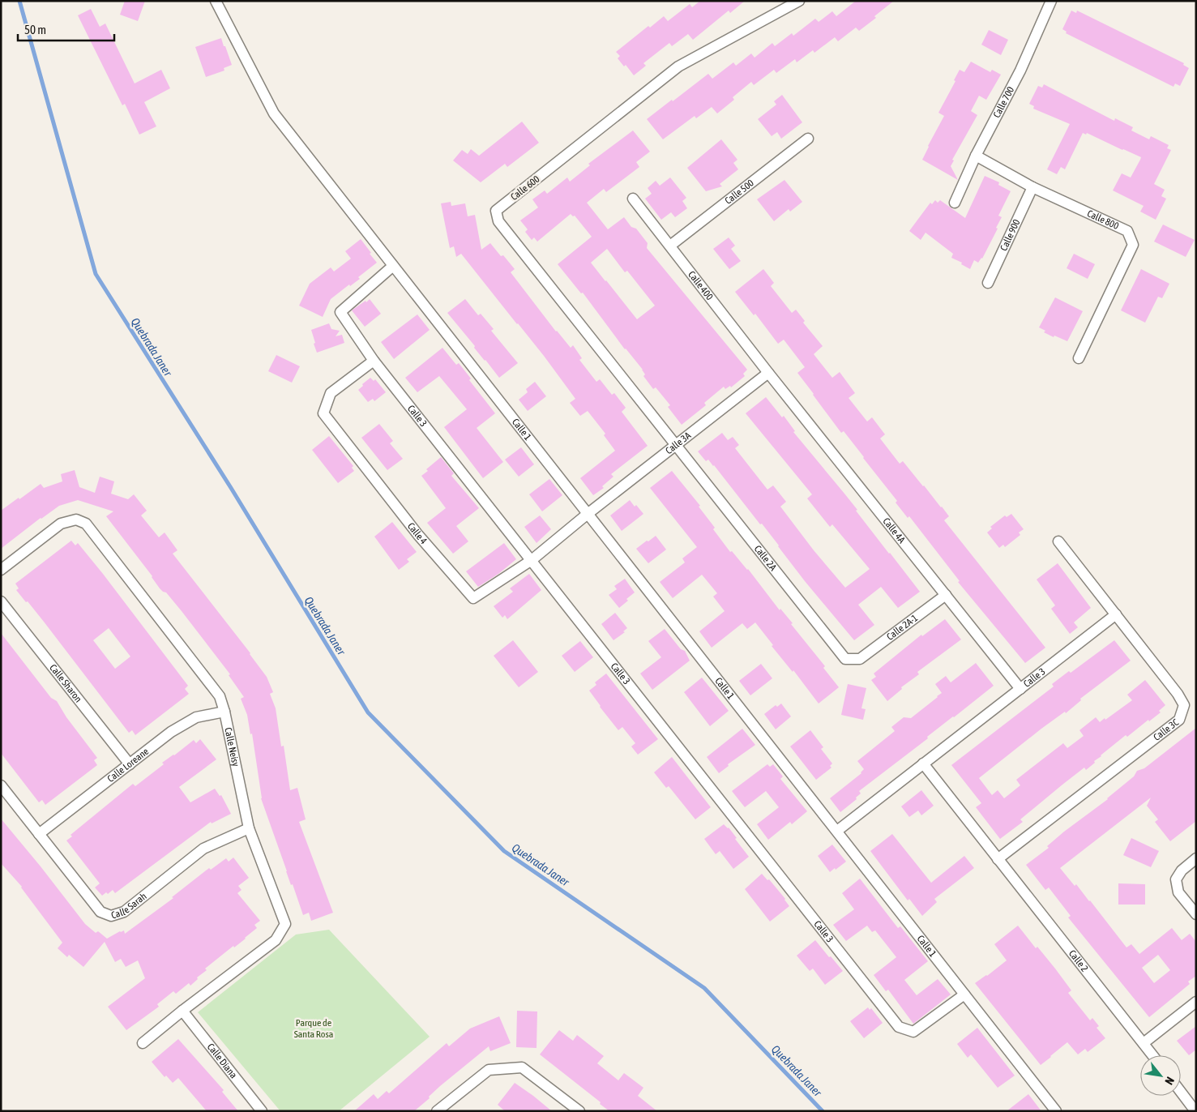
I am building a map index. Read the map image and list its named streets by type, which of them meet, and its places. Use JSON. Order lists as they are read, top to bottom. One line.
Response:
{"streets":{"street":["Calle 700","Calle 600","Calle 500","Calle 800","Calle 900","Calle 400","Calle 3","Calle 1","Calle 3A","Calle 4A","Calle 4","Calle 2A","Calle 2A-1","Calle Sharon","Calle 3C","Calle Neisy","Calle Loreane","Calle Sarah","Calle 2","Calle Diana"]},"crossings":[["Calle 700","Calle 800"],["Calle 600","Calle 3A"],["Calle 600","Calle 2A"],["Calle 500","Calle 400"],["Calle 800","Calle 900"],["Calle 400","Calle 3A"],["Calle 400","Calle 4A"],["Calle 3","Calle 1"],["Calle 3","Calle 4A"],["Calle 3","Calle 4"],["Calle 3","Calle 3C"],["Calle 3","Calle 2"],["Calle 1","Calle 3A"],["Calle 1","Calle 4"],["Calle 3A","Calle 4A"],["Calle 3A","Calle 4"],["Calle 3A","Calle 2A"],["Calle 4A","Calle 2A-1"],["Calle 2A","Calle 2A-1"],["Calle Sharon","Calle Loreane"],["Calle 3C","Calle 2"],["Calle Neisy","Calle Loreane"],["Calle Neisy","Calle Sarah"],["Calle Neisy","Calle Diana"],["Calle Loreane","Calle Sarah"]],"water":["Quebrada Janer"],"parks":["Parque de Santa Rosa"],"scale_bar":"50 m","north":"bottom right"}
